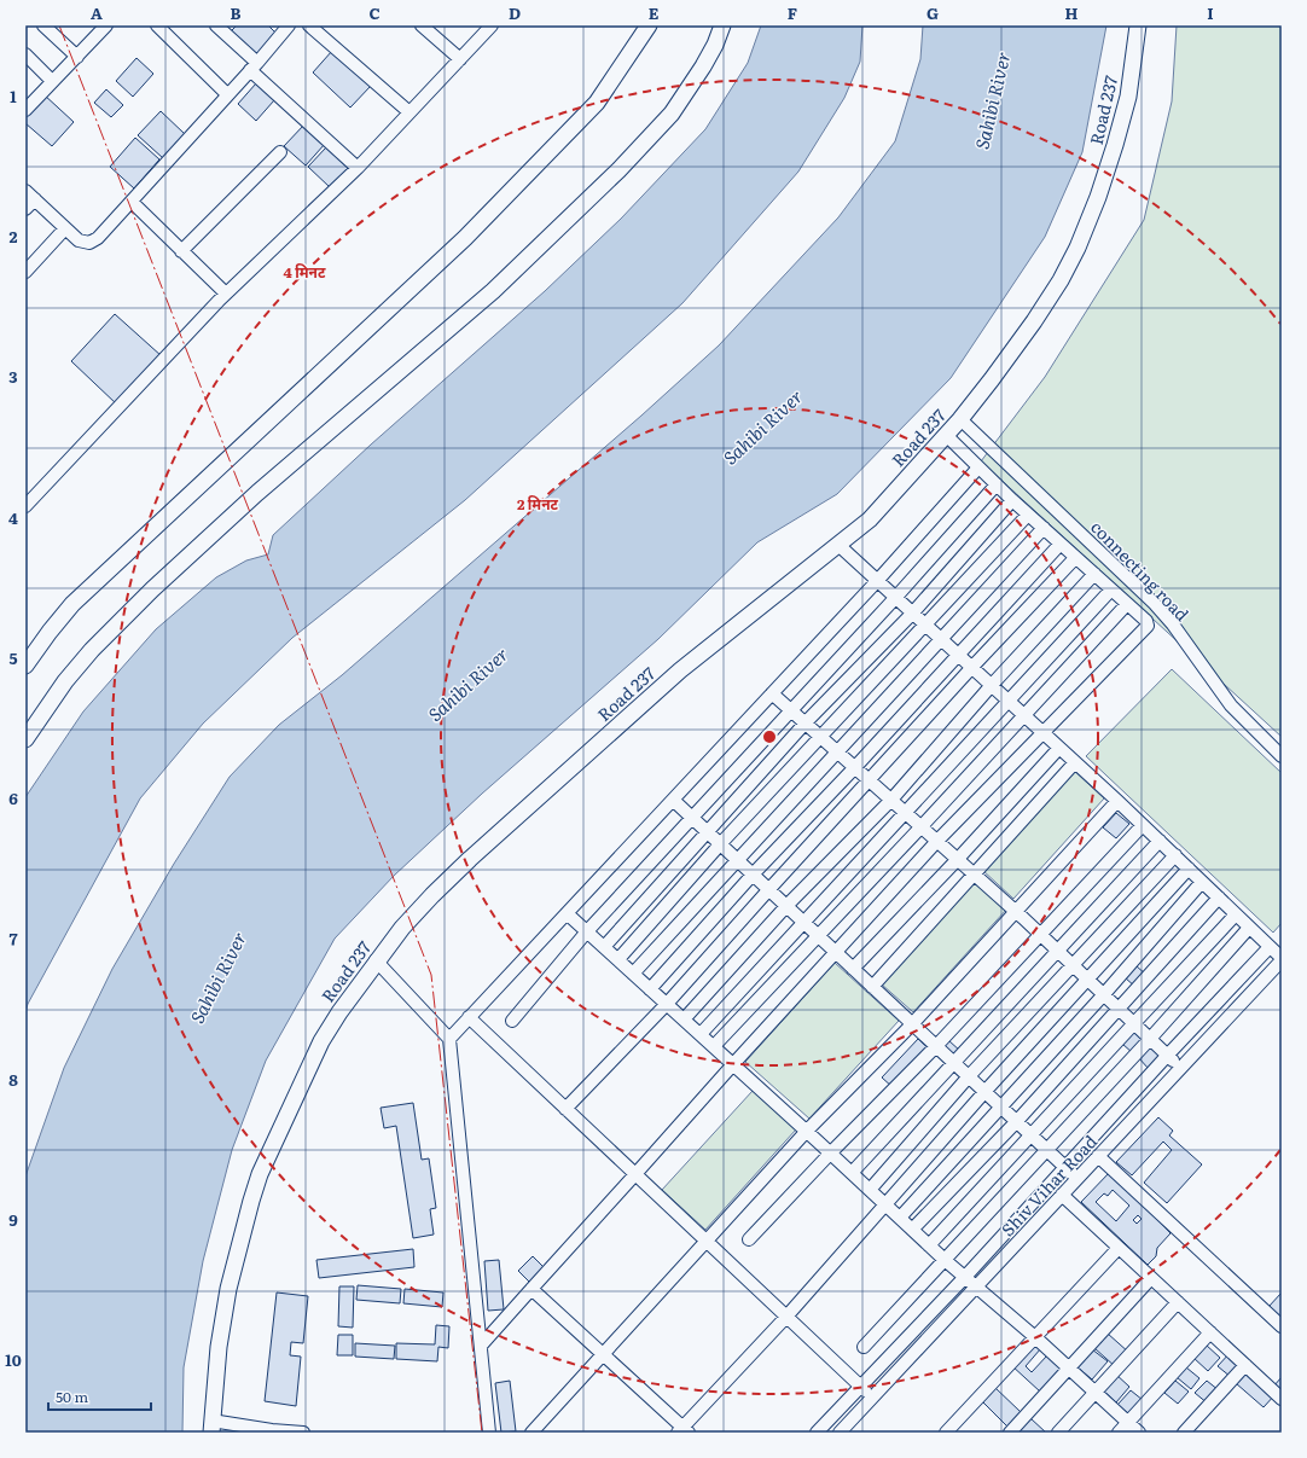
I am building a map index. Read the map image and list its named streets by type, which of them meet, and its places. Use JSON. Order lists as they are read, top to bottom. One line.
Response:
{"streets":{"street":["Road 237","connecting road","Shiv Vihar Road"]},"crossings":[["Road 237","connecting road"]],"water":["Sahibi River"],"scale_bar":"50 m","grid":{"columns":["A","B","C","D","E","F","G","H","I"],"rows":["1","2","3","4","5","6","7","8","9","10"]},"rings":["4 मिनट","2 मिनट"]}
